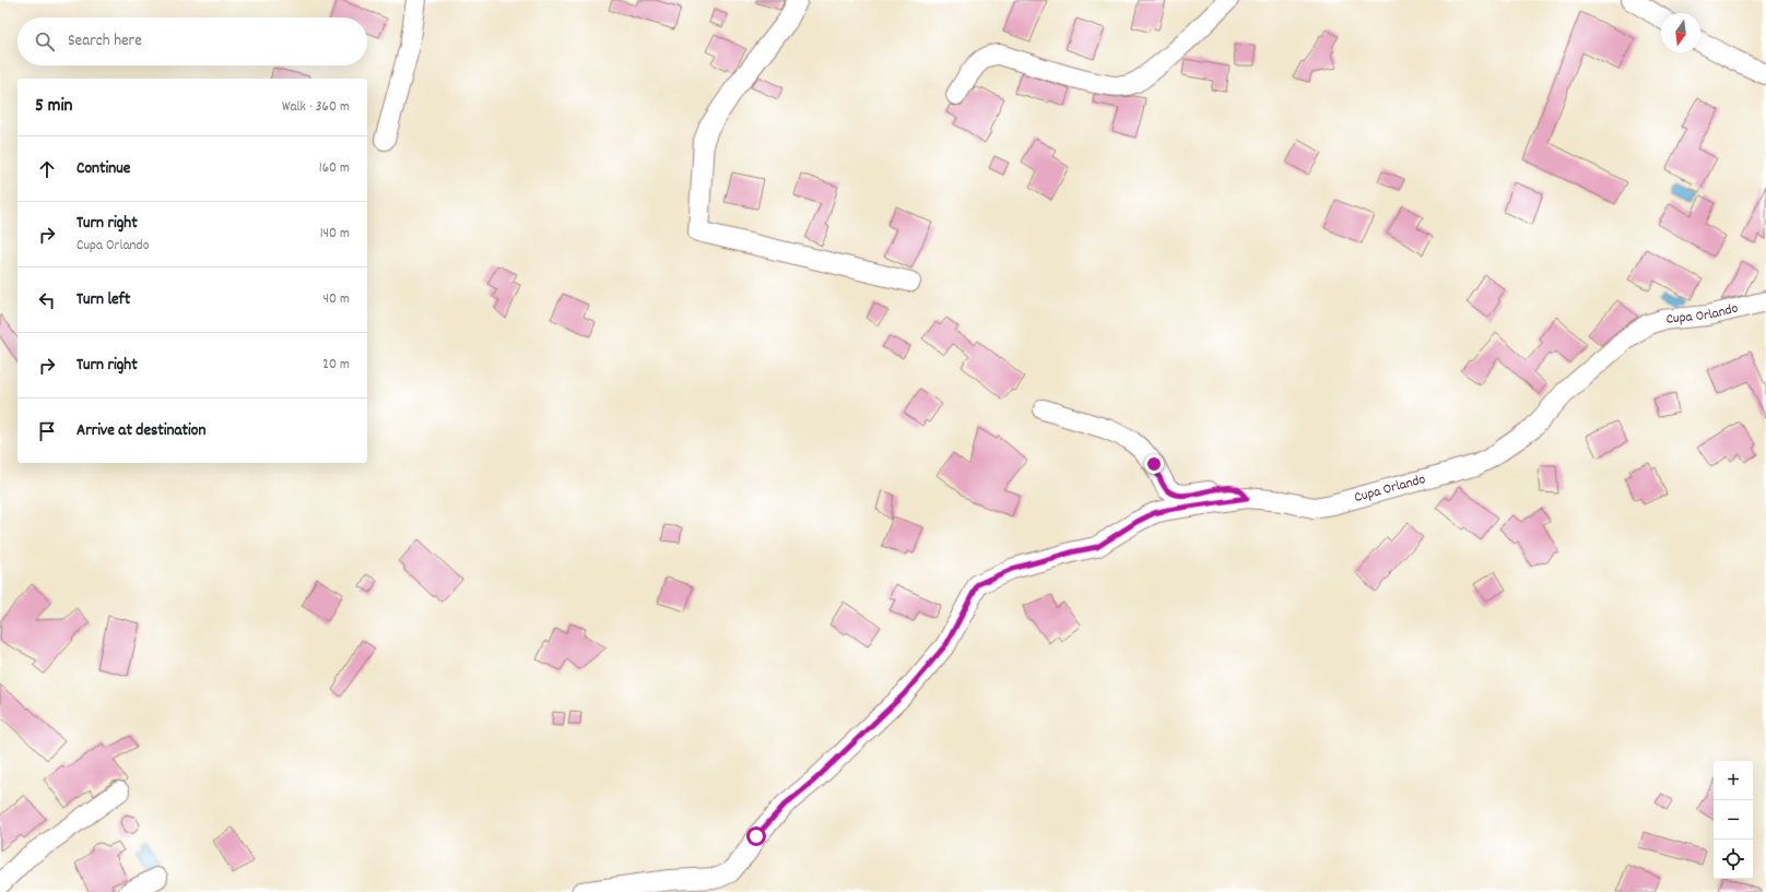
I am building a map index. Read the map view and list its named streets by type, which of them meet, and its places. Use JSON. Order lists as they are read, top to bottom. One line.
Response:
{"streets":{"street":["Cupa Orlando"]},"north":"bottom","page":{"search":"Search here","heading":["5 min","Walk · 360 m"],"list":[["Continue","160 m"],["Turn right","Cupa Orlando","140 m"],["Turn left","40 m"],["Turn right","20 m"],"Arrive at destination"],"map_buttons":["+","−"]}}
